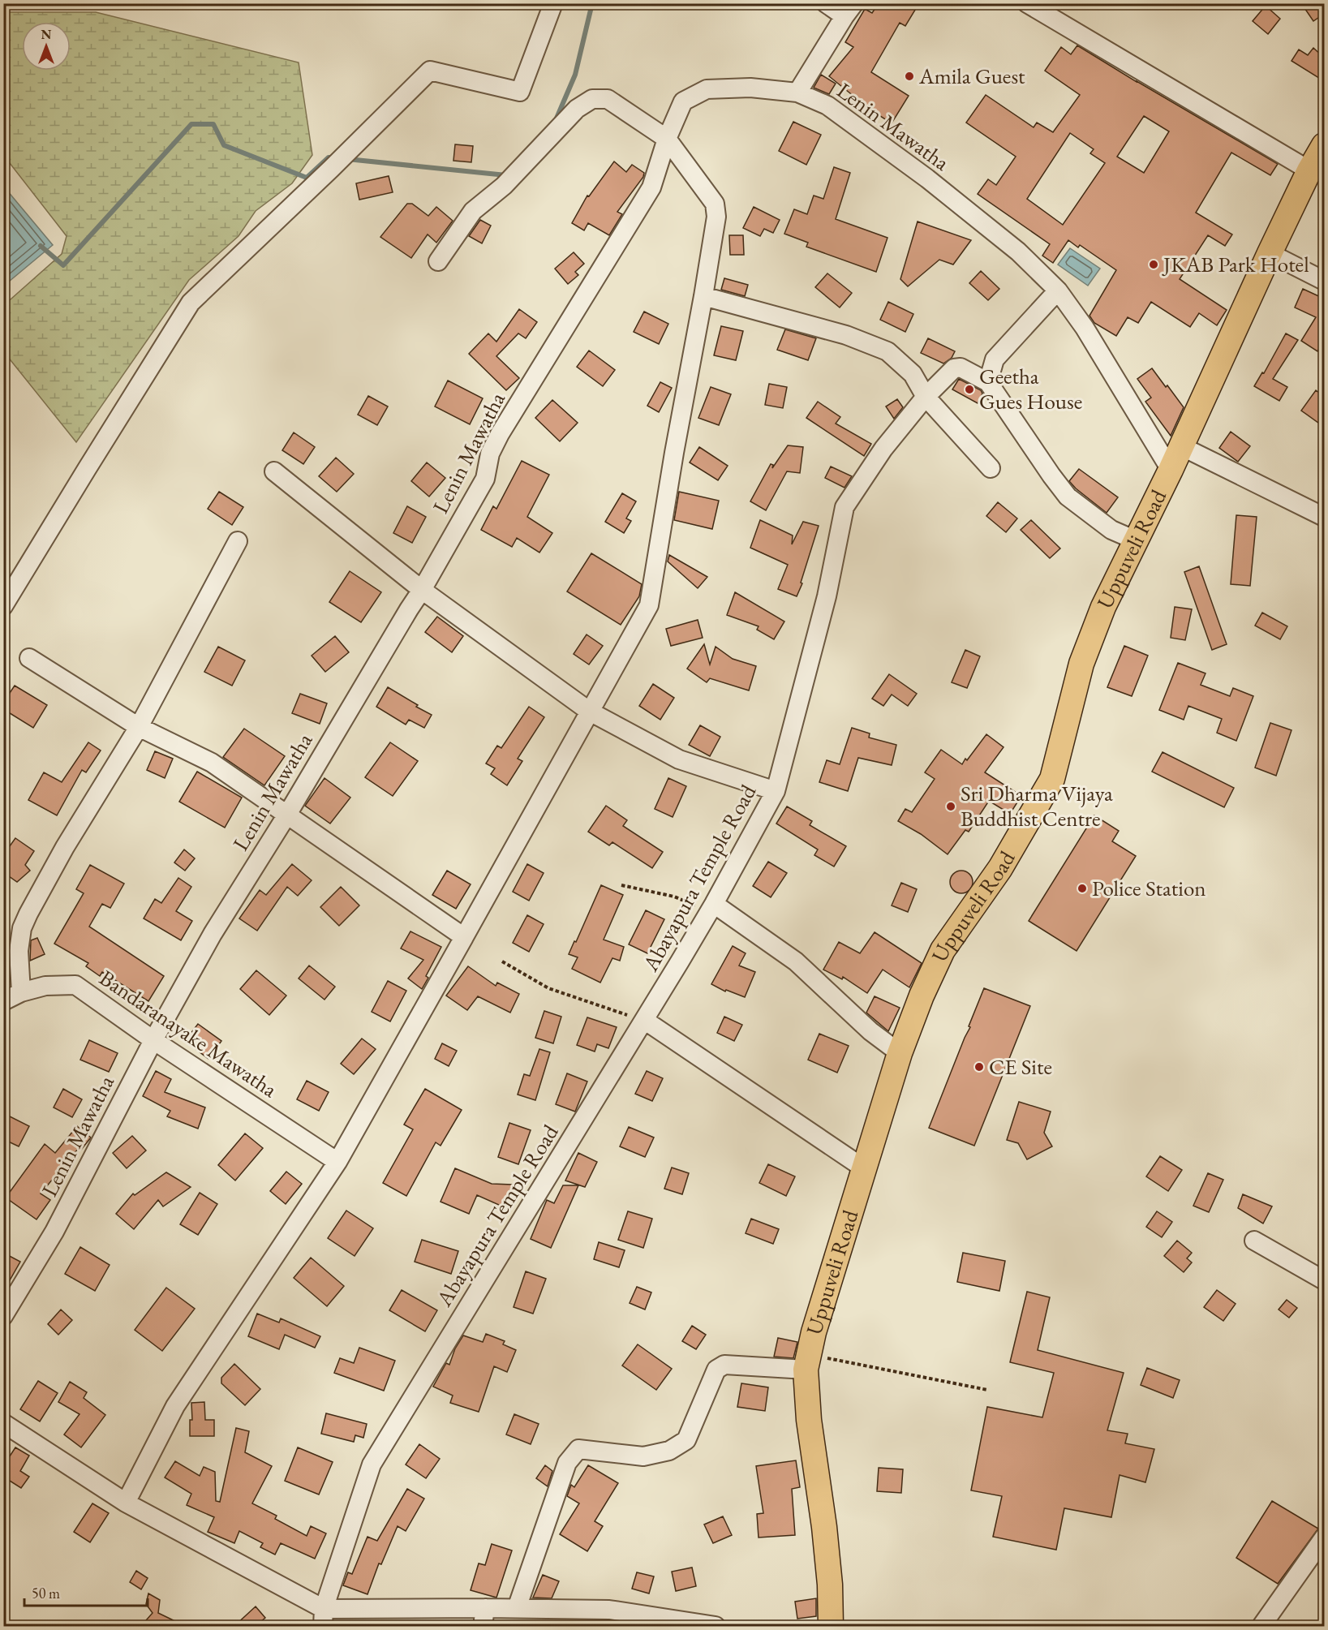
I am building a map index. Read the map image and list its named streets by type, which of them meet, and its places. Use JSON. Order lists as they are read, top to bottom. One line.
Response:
{"streets":{"main road":["Uppuveli Road"],"street":["Lenin Mawatha","Abayapura Temple Road","Bandaranayake Mawatha"]},"crossings":[["Lenin Mawatha","Uppuveli Road"],["Lenin Mawatha","Bandaranayake Mawatha"],["Uppuveli Road","Abayapura Temple Road"]],"places":["Amila Guest","JKAB Park Hotel","Geetha Gues House","Sri Dharma Vijaya Buddhist Centre","Police Station","CE Site"],"scale_bar":"50 m","north":"top"}
